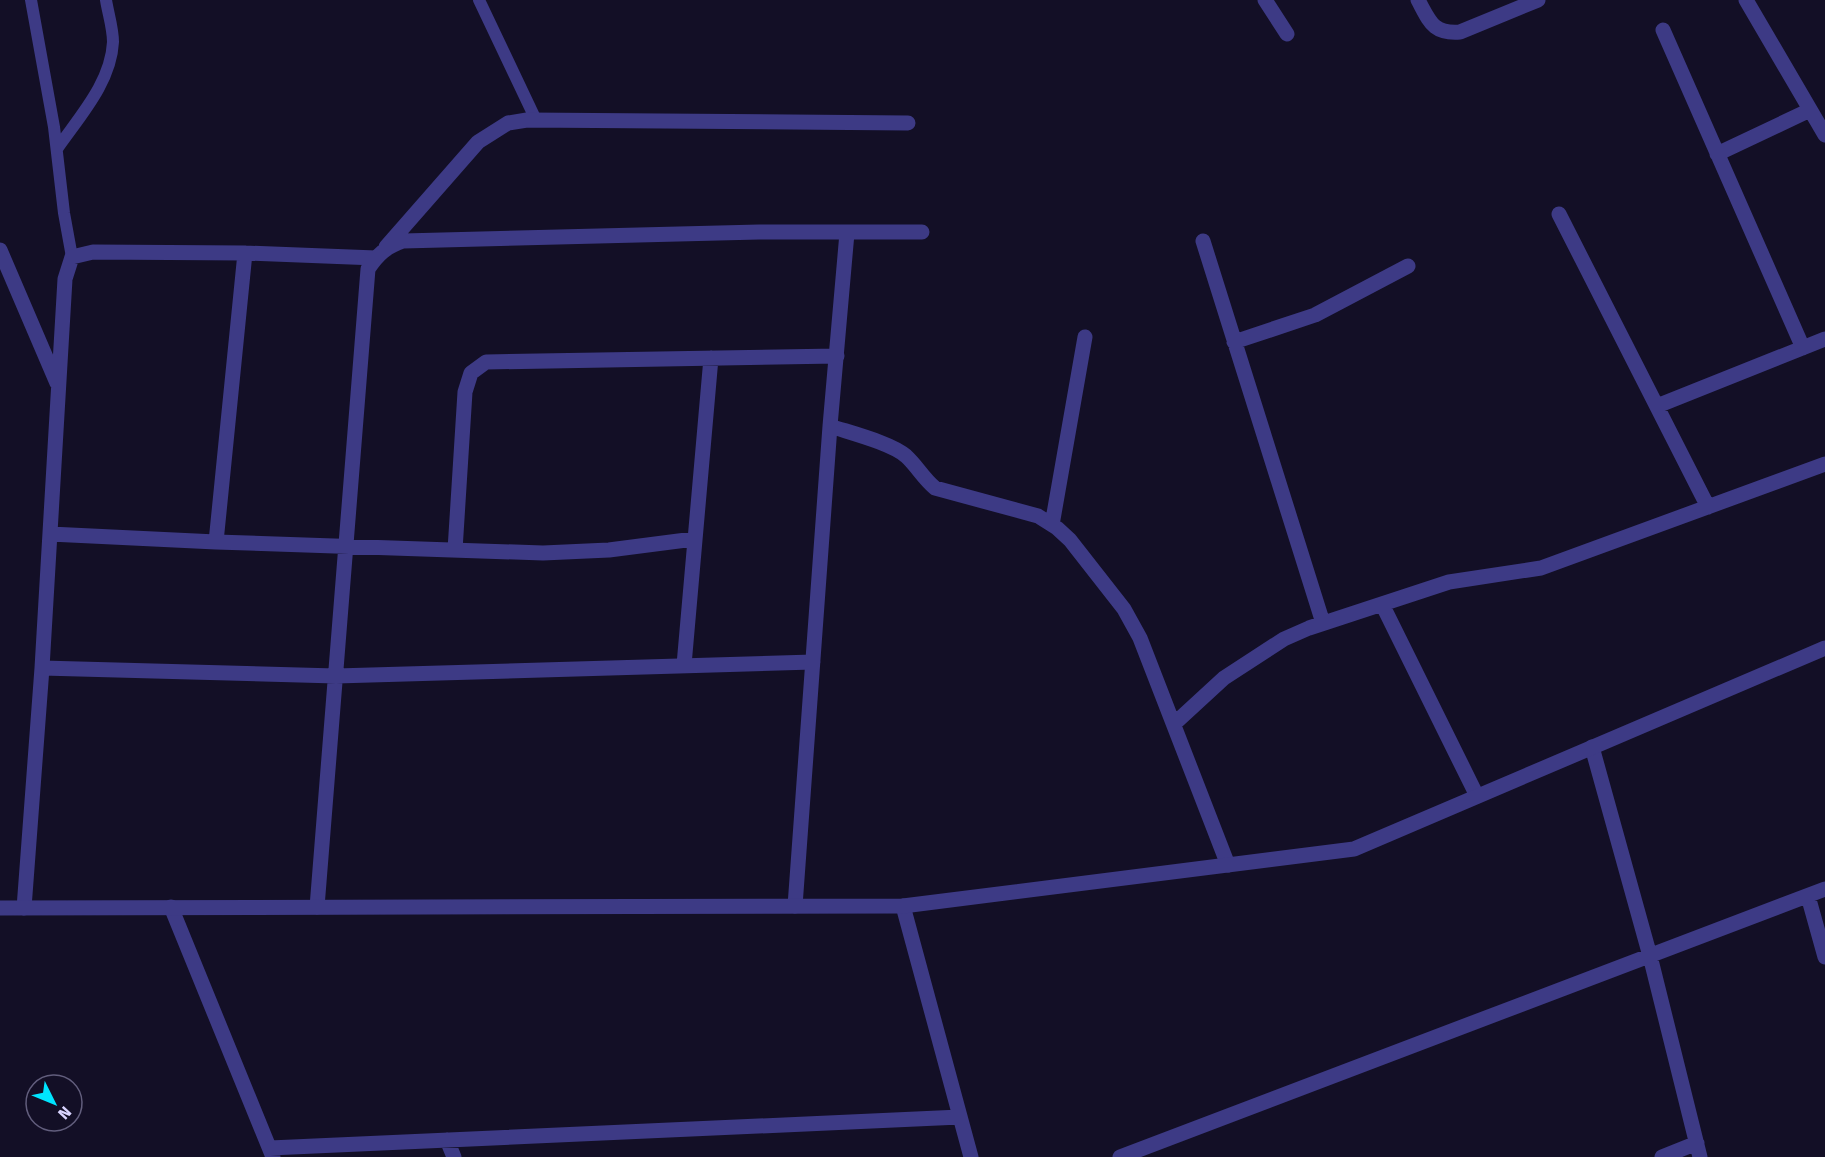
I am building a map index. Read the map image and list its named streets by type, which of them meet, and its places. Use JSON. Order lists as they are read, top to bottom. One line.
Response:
{"north":"bottom right"}
